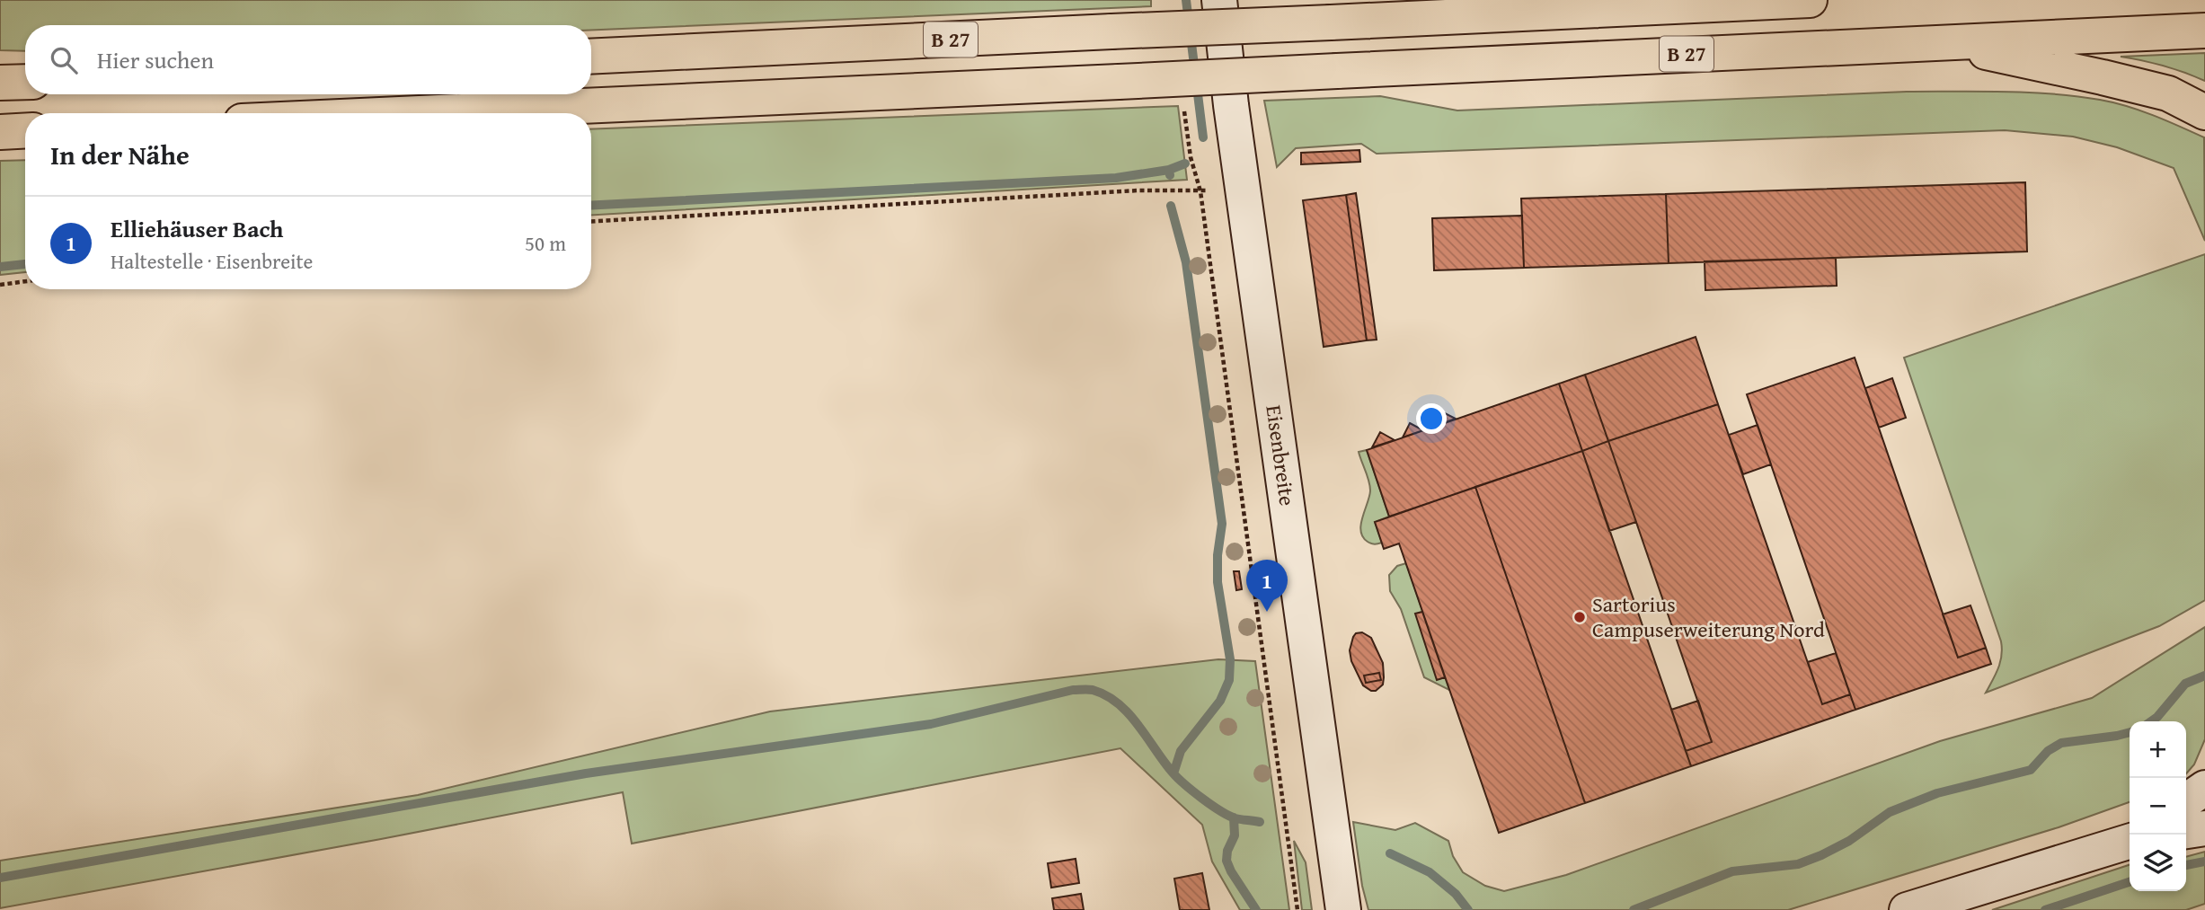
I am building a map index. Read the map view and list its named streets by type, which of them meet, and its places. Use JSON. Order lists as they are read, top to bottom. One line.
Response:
{"streets":{"highway":["B 27"],"main road":["Eisenbreite"]},"places":["Sartorius Campuserweiterung Nord"],"page":{"search":"Hier suchen","heading":"In der Nähe","list":[{"mark":"1","name":"Elliehäuser Bach","note":"Haltestelle · Eisenbreite","value":"50 m"}],"pins":"1","map_buttons":["+","−"]}}
